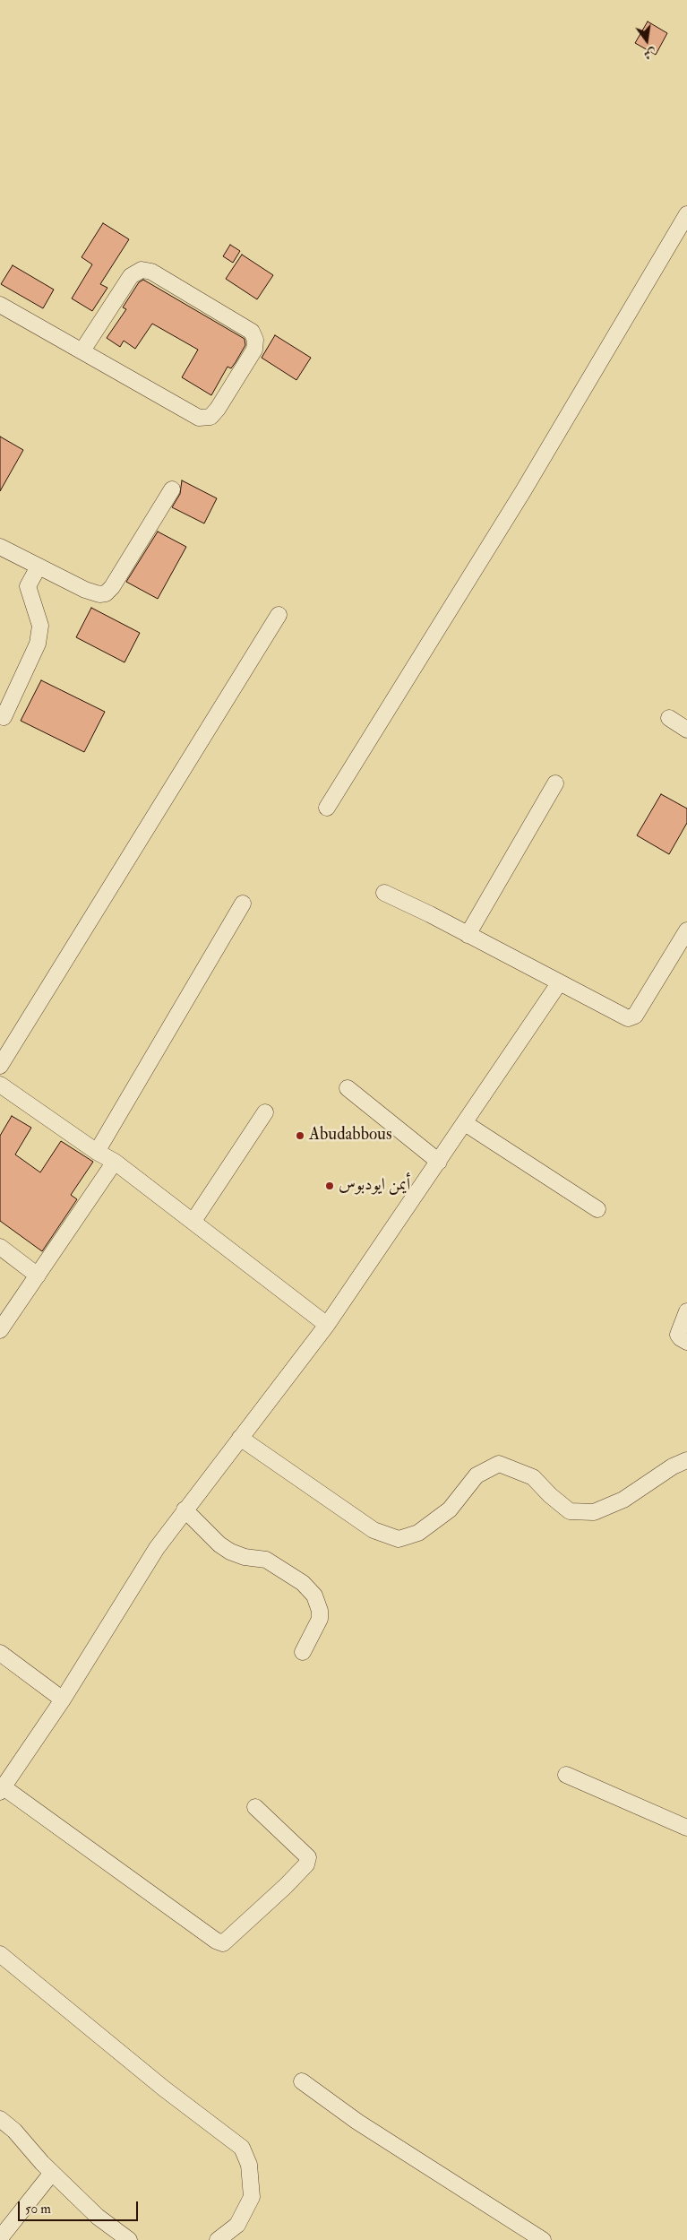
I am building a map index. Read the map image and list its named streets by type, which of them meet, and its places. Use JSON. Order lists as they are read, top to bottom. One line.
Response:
{"places":["Abudabbous","أيمن ايودبوس"],"scale_bar":"50 m","north":"bottom"}
